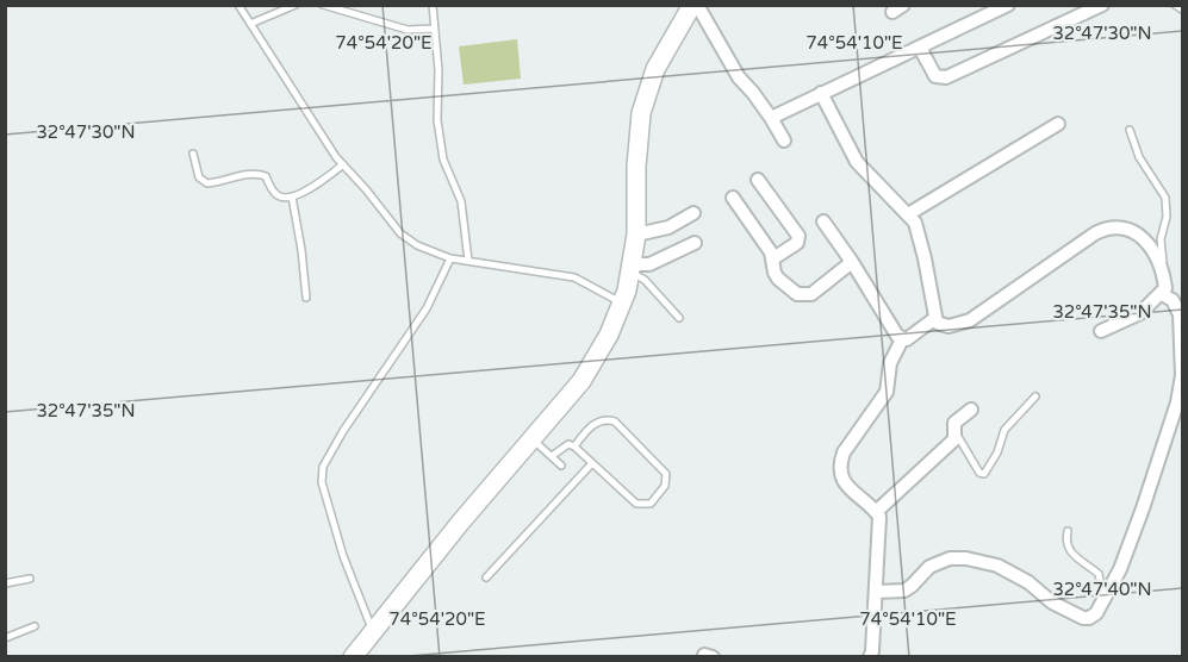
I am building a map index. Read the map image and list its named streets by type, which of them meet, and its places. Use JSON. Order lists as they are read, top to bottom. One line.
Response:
{"coordinates":["32°47'30\"N","74°54'20\"E","74°54'10\"E","32°47'35\"N","32°47'40\"N"]}
